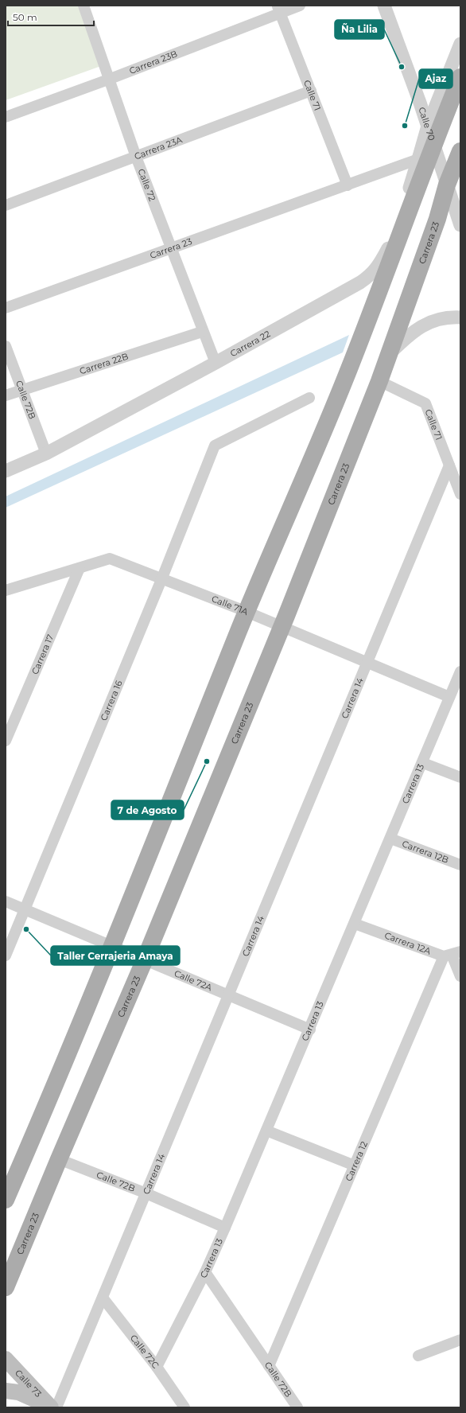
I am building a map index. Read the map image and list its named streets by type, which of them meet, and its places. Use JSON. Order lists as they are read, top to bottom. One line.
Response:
{"streets":{"main road":["Carrera 23","Calle 73"],"street":["Carrera 23B","Calle 71","Calle 70","Carrera 23A","Calle 72","Carrera 22","Carrera 22B","Calle 72B","Calle 71A","Carrera 17","Carrera 14","Carrera 16","Carrera 13","Carrera 12B","Carrera 12A","Calle 72A","Carrera 12","Calle 72C"]},"crossings":[["Carrera 23B","Calle 71"],["Carrera 23B","Calle 72"],["Calle 71","Carrera 23A"],["Calle 71","Carrera 23"],["Calle 71","Carrera 14"],["Calle 70","Carrera 23"],["Calle 70","Carrera 22"],["Carrera 23A","Calle 72"],["Calle 72","Carrera 23"],["Calle 72","Carrera 22"],["Calle 72","Carrera 22B"],["Carrera 23","Carrera 22"],["Carrera 23","Calle 72B"],["Carrera 23","Calle 71A"],["Carrera 23","Calle 72A"],["Carrera 22","Calle 72B"],["Carrera 22B","Calle 72B"],["Calle 72B","Carrera 14"],["Calle 72B","Carrera 13"],["Calle 72B","Carrera 12"],["Calle 71A","Carrera 17"],["Calle 71A","Carrera 14"],["Calle 71A","Carrera 16"],["Calle 71A","Carrera 13"],["Carrera 14","Calle 72A"],["Carrera 14","Calle 72C"],["Carrera 14","Calle 73"],["Carrera 16","Calle 72A"],["Carrera 13","Carrera 12B"],["Carrera 13","Carrera 12A"],["Carrera 13","Calle 72A"],["Carrera 13","Calle 72C"],["Carrera 12A","Carrera 12"]],"places":["Ña Lilia","Ajaz","7 de Agosto","Taller Cerrajeria Amaya"],"scale_bar":"50 m"}
